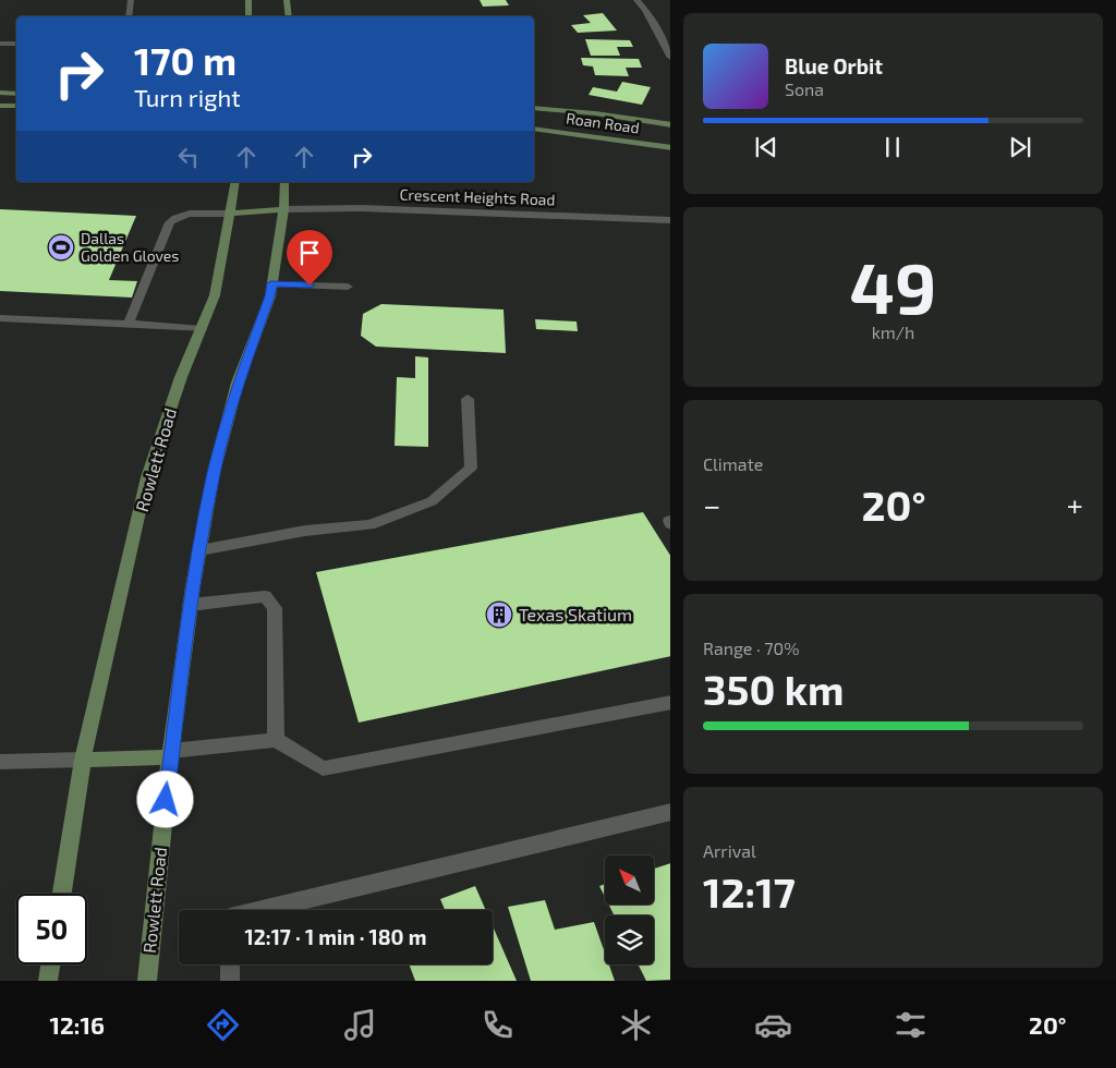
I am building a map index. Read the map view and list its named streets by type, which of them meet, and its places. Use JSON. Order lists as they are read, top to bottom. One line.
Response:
{"streets":{"main road":["Roan Road","Rowlett Road"],"street":["Crescent Heights Road"]},"crossings":[["Crescent Heights Road","Rowlett Road"]],"places":{"sports":["Dallas Golden Gloves"],"building":["Texas Skatium"]},"north":"top left","page":{"turn":["170 m","Turn right"],"song":["Blue Orbit","Sona"],"tile":[["49","km/h"],"Climate",["Range · 70%","350 km"],["Arrival","12:17"]],"heat":["−","20°","+"],"limit":"50","trip":"12:17 · 1 min · 180 m","tabs":["12:16","20°"]}}
